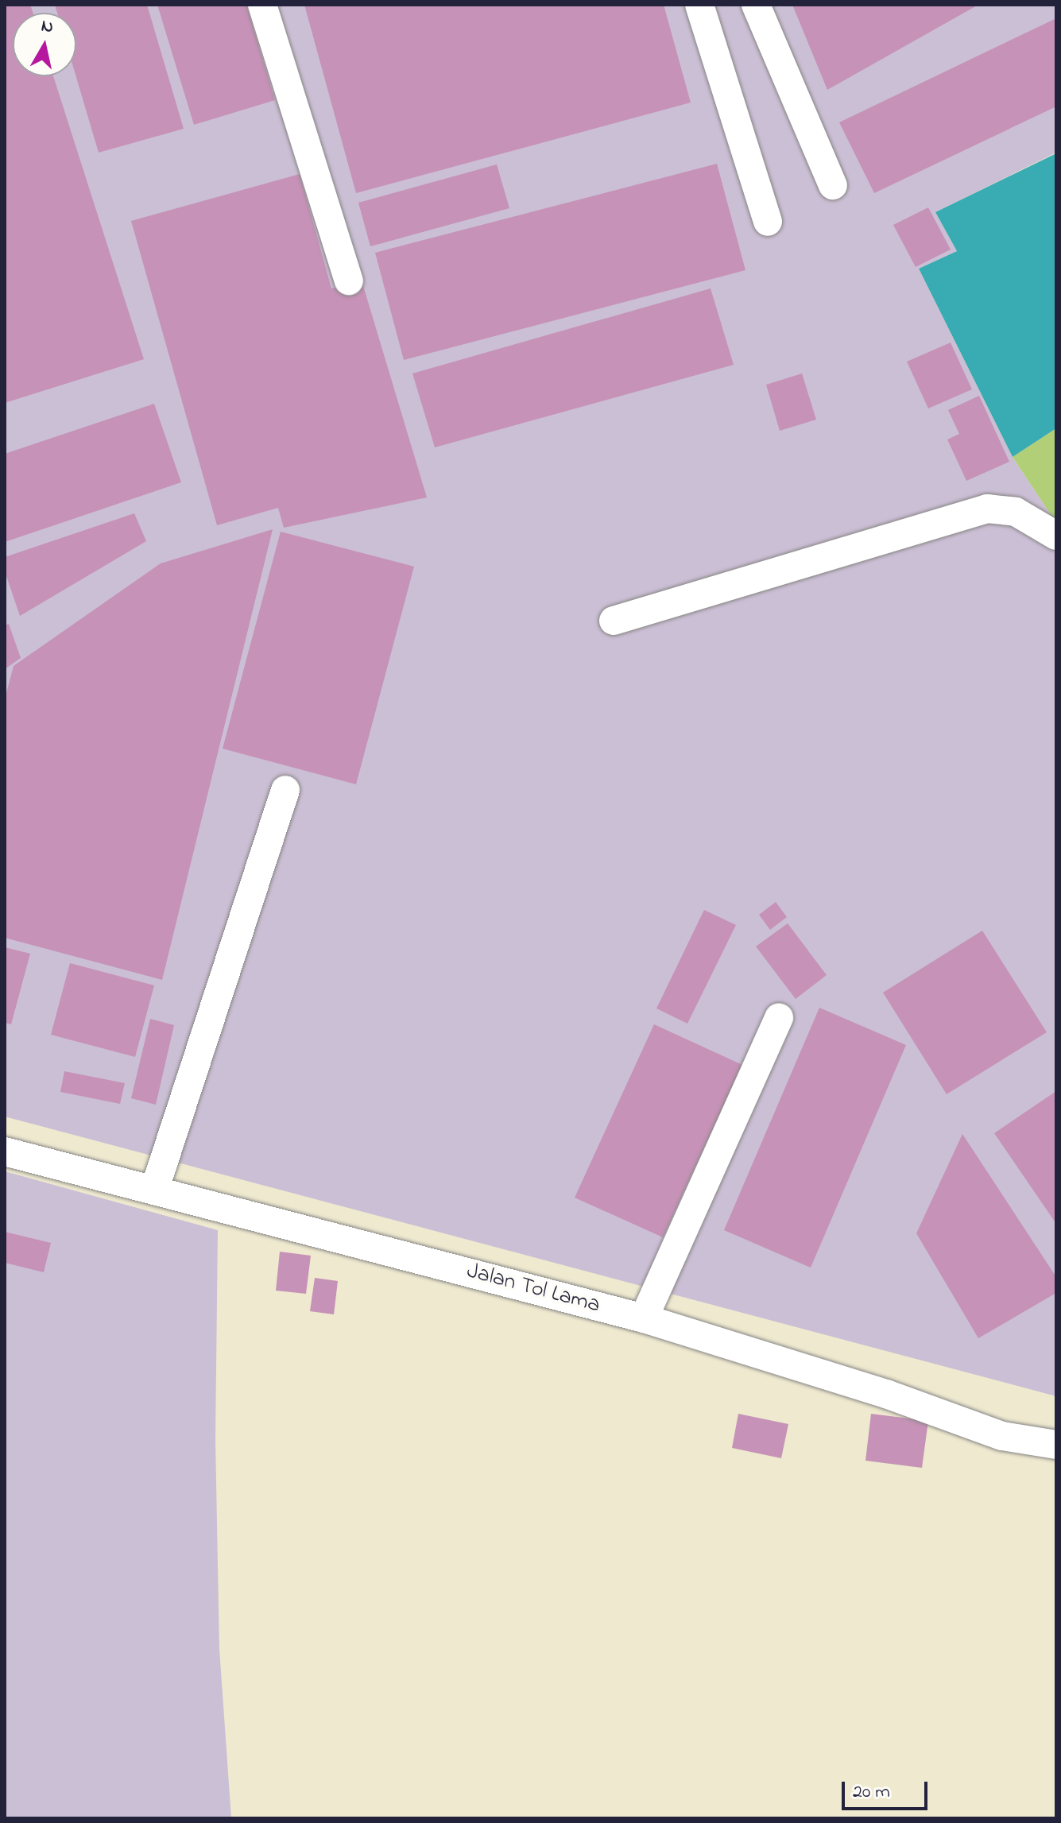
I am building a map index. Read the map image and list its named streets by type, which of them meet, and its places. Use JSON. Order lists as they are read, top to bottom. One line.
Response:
{"streets":{"street":["Jalan Tol Lama"]},"scale_bar":"20 m","north":"top"}
